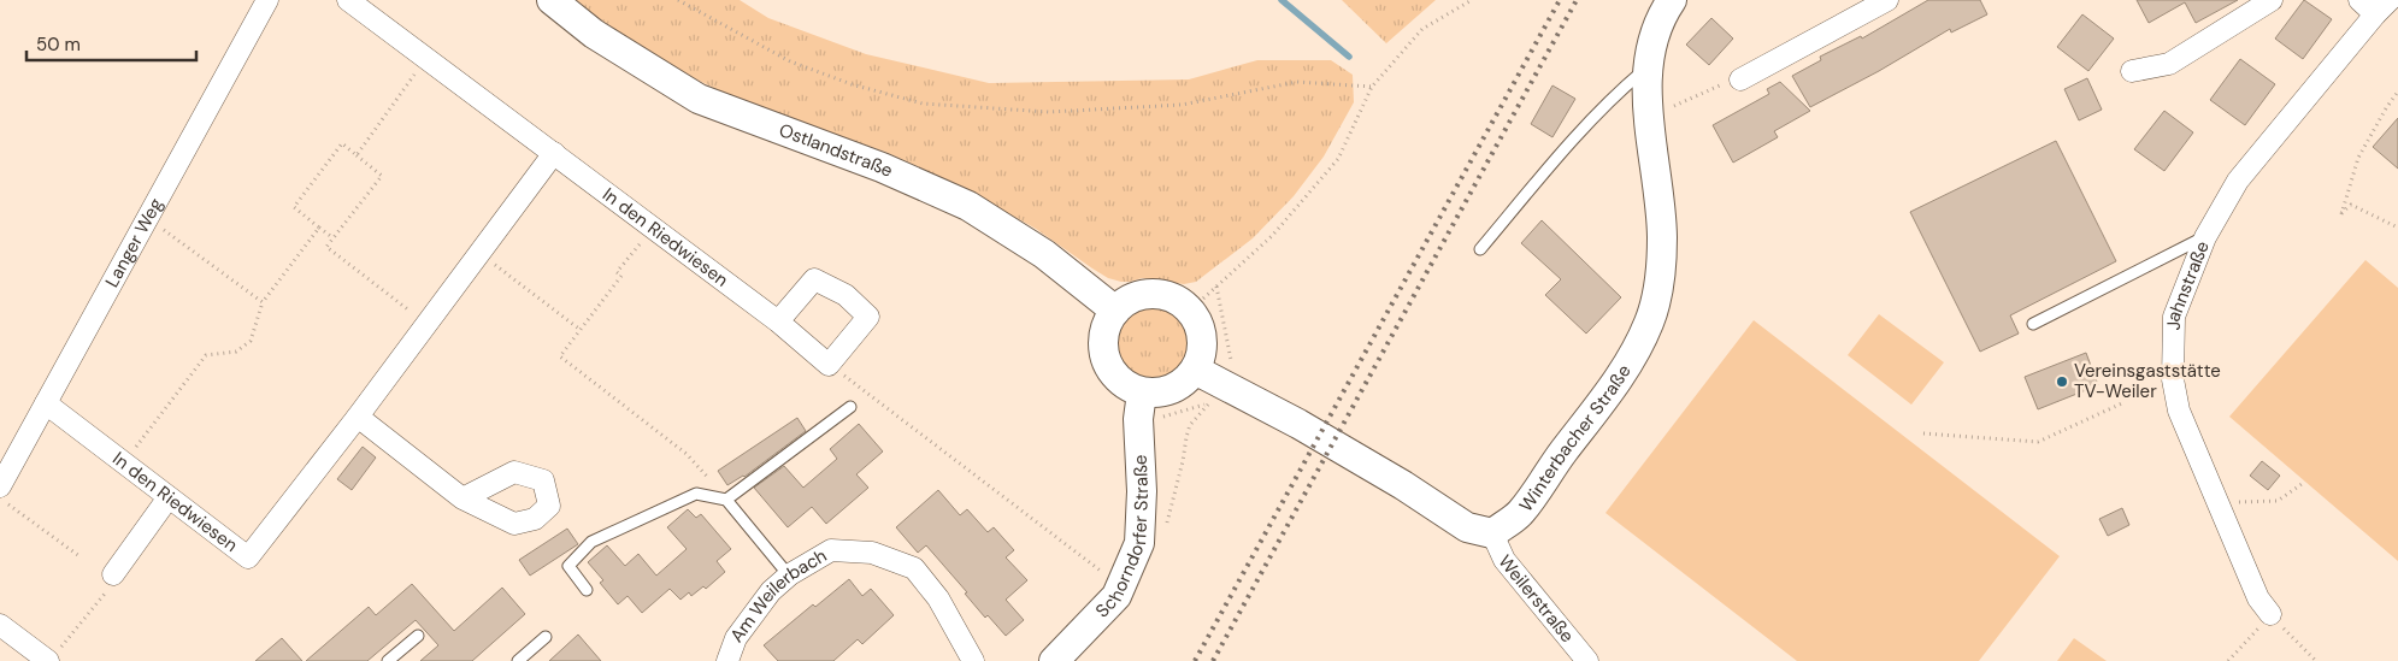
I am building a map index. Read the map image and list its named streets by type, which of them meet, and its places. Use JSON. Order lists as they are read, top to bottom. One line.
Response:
{"streets":{"street":["Ostlandstraße","In den Riedwiesen","Langer Weg","Jahnstraße","Winterbacher Straße","Schorndorfer Straße","Weilerstraße","Am Weilerbach"]},"crossings":[["Ostlandstraße","Schorndorfer Straße"],["In den Riedwiesen","Langer Weg"],["Winterbacher Straße","Weilerstraße"]],"places":["Vereinsgaststätte TV-Weiler"],"scale_bar":"50 m"}
